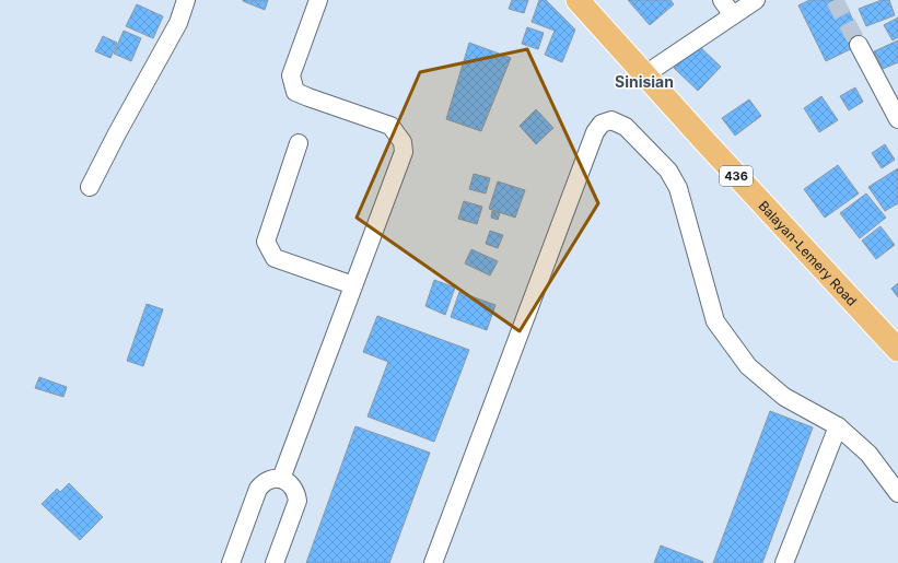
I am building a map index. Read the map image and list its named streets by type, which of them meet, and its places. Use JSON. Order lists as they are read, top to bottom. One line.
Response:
{"streets":{"main road":["436","Balayan-Lemery Road"]},"districts":["Sinisian"]}
